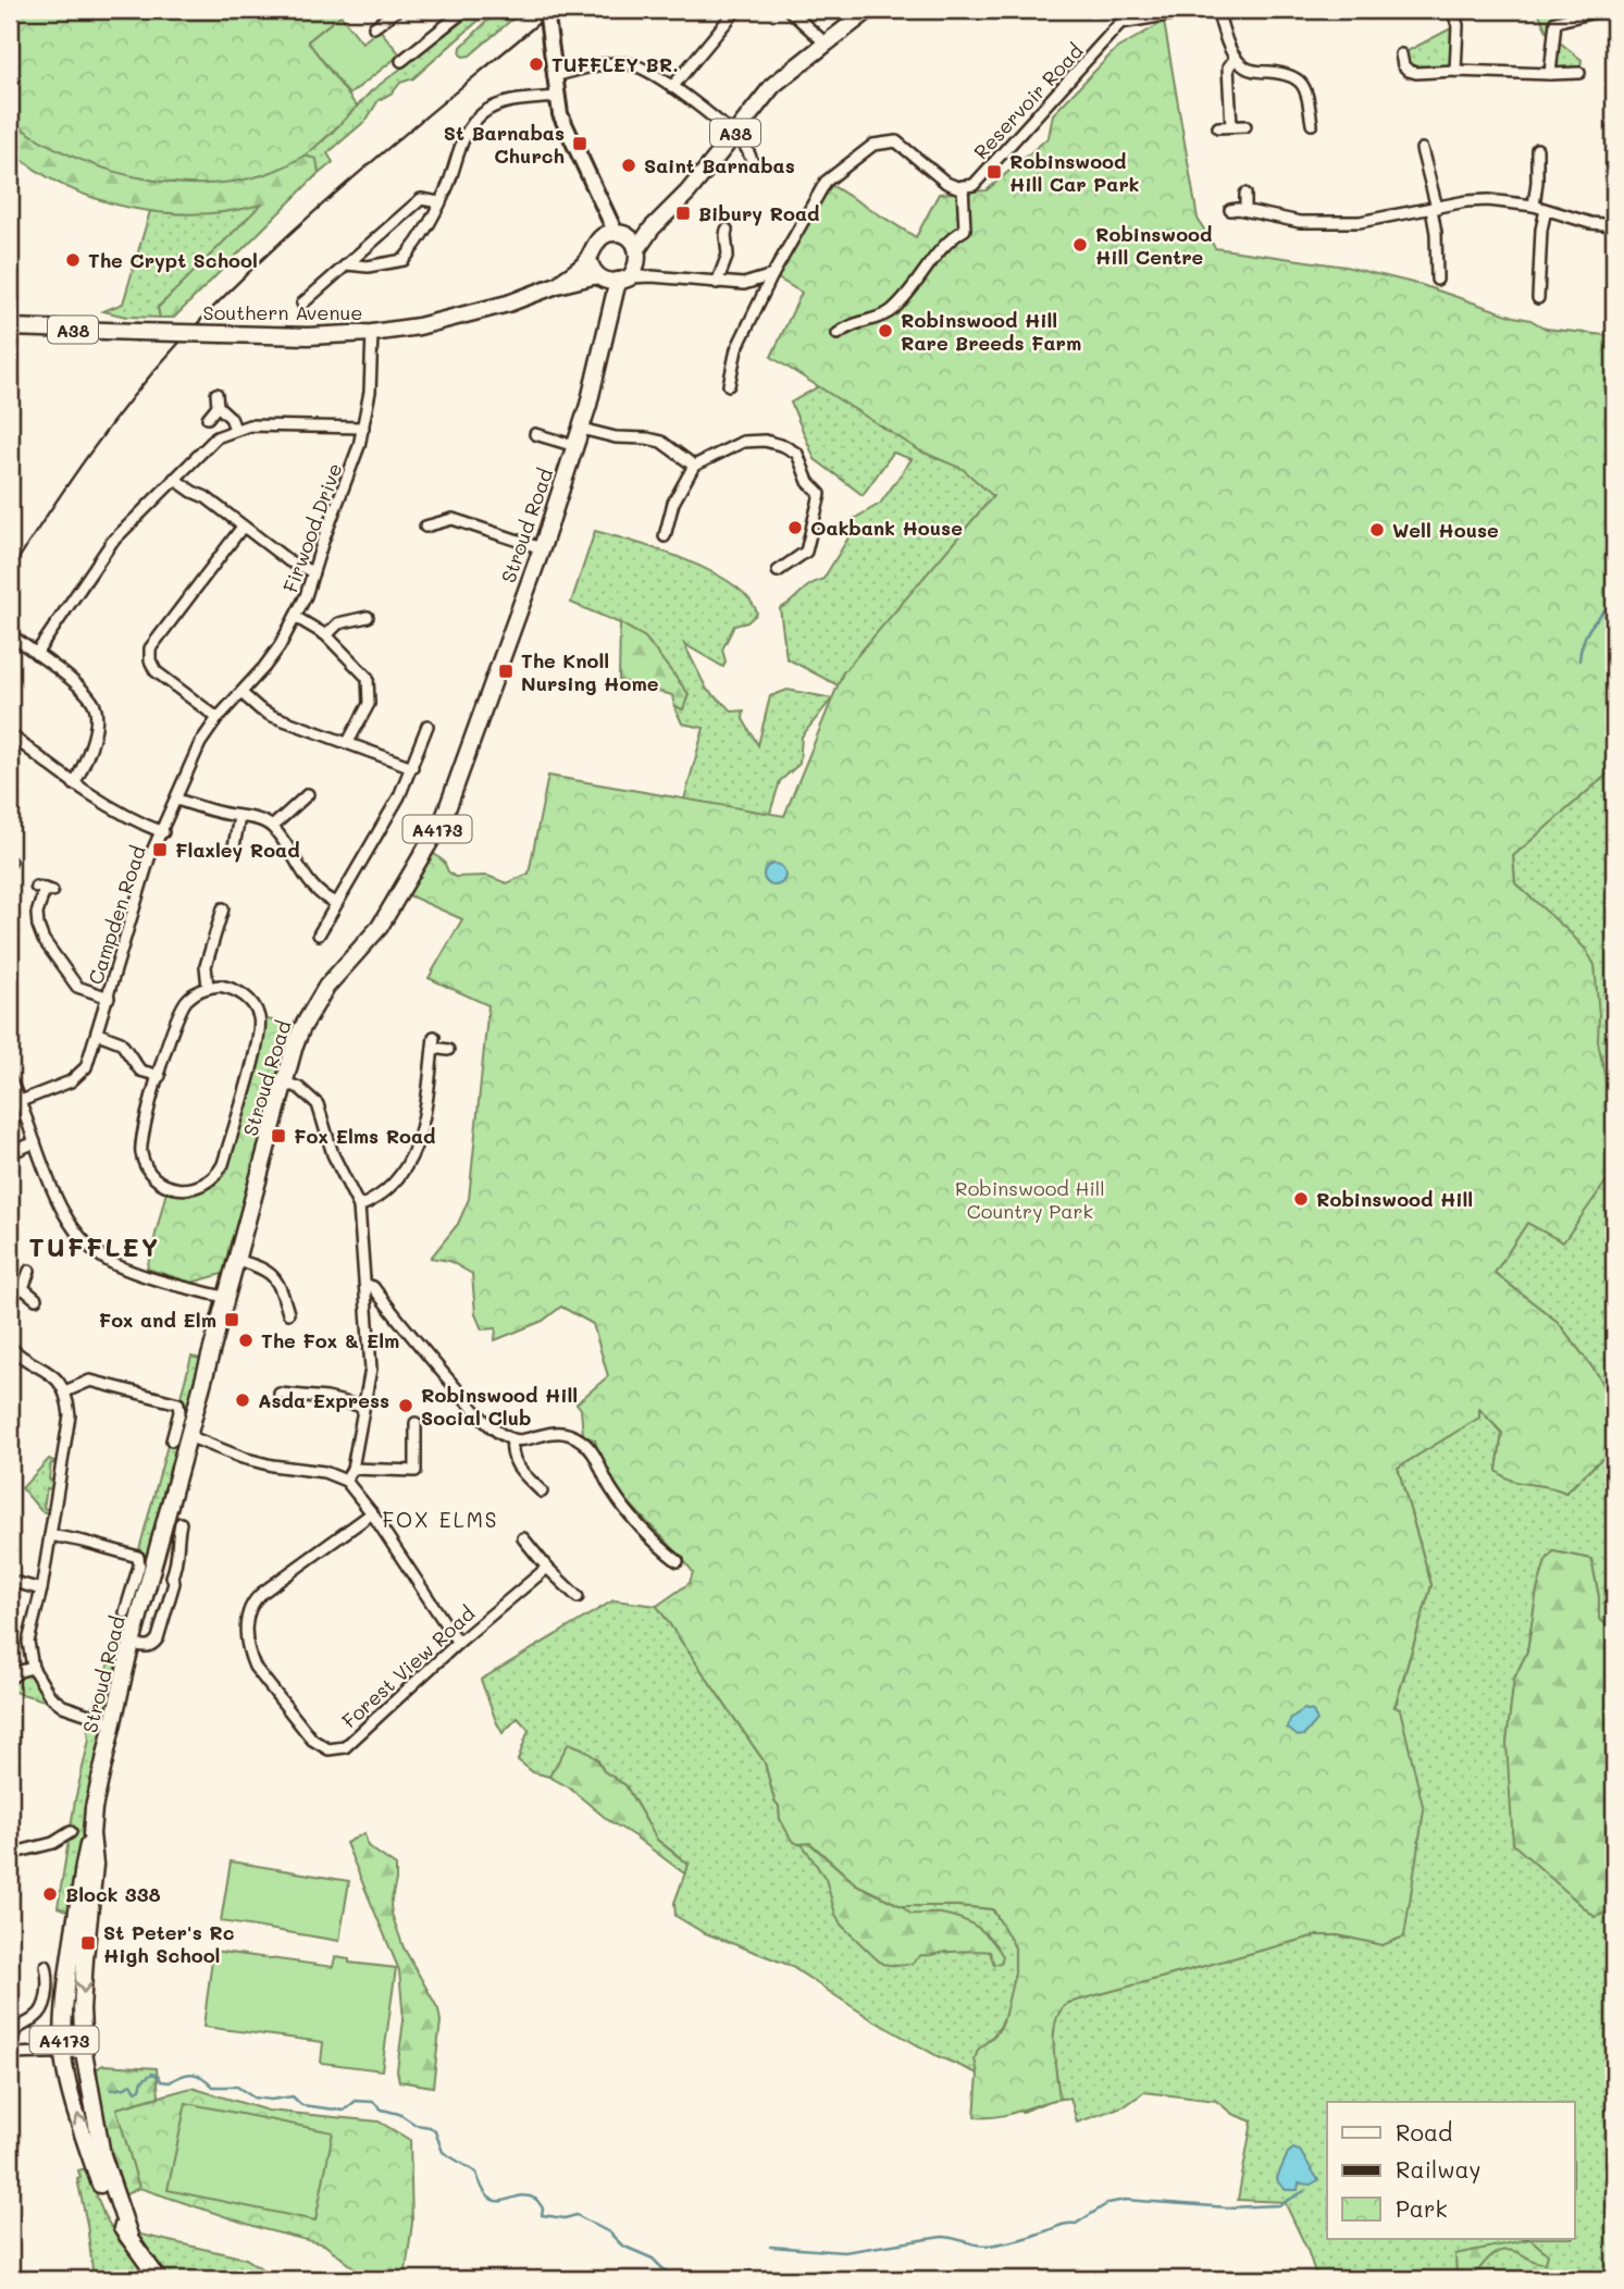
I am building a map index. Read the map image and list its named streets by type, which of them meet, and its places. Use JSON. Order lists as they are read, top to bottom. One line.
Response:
{"streets":{"main road":["A38","Southern Avenue","Stroud Road","A4173"],"street":["Reservoir Road","Firwood Drive","Campden Road","Forest View Road"]},"crossings":[["A38","Southern Avenue"],["A38","Stroud Road"],["Southern Avenue","Firwood Drive"],["Firwood Drive","Campden Road"]],"districts":["TUFFLEY","FOX ELMS"],"parks":["Robinswood Hill Country Park"],"places":{"other":["TUFFLEY BR.","Saint Barnabas","Robinswood Hill Centre","The Crypt School","Robinswood Hill Rare Breeds Farm","Oakbank House","Well House","Robinswood Hill","The Fox & Elm","Asda Express","Robinswood Hill Social Club","Block 338"],"transit":["St Barnabas Church","Robinswood Hill Car Park","Bibury Road","The Knoll Nursing Home","Flaxley Road","Fox Elms Road","Fox and Elm","St Peter's Rc High School"]},"legend":["Road","Railway","Park"]}
